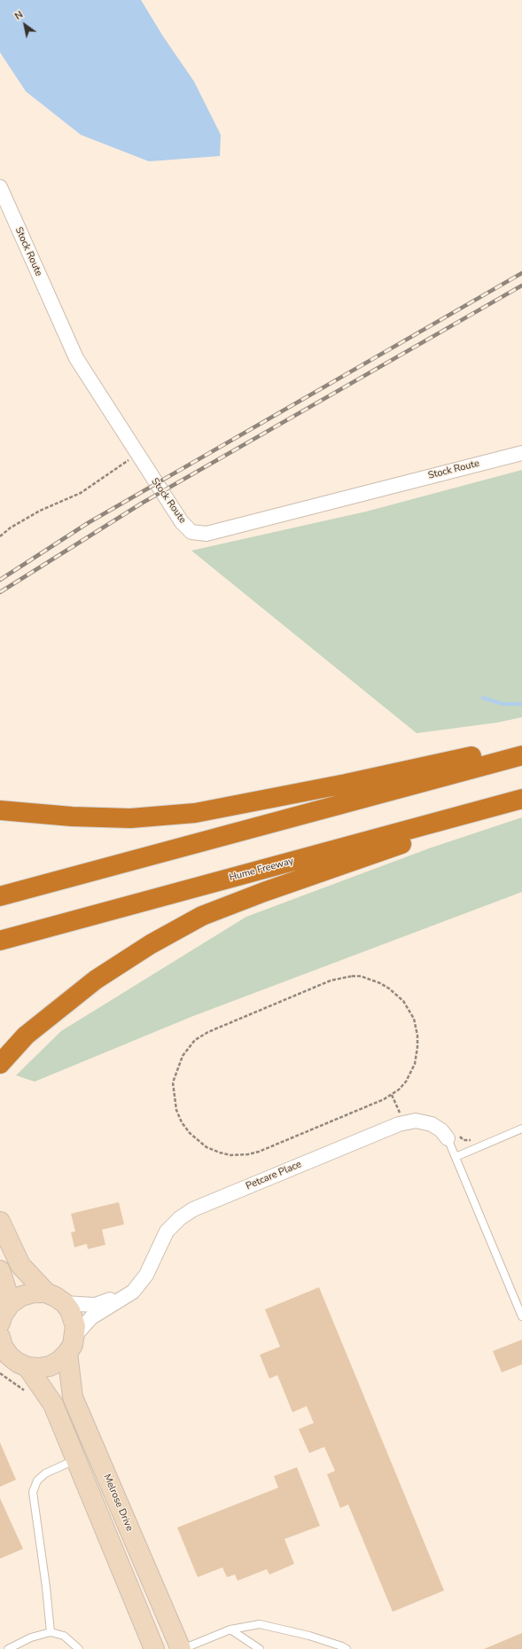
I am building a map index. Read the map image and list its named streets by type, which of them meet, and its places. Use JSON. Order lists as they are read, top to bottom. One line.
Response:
{"streets":{"highway":["Hume Freeway"],"main road":["Melrose Drive"],"street":["Stock Route","Petcare Place"]},"north":"top left"}
